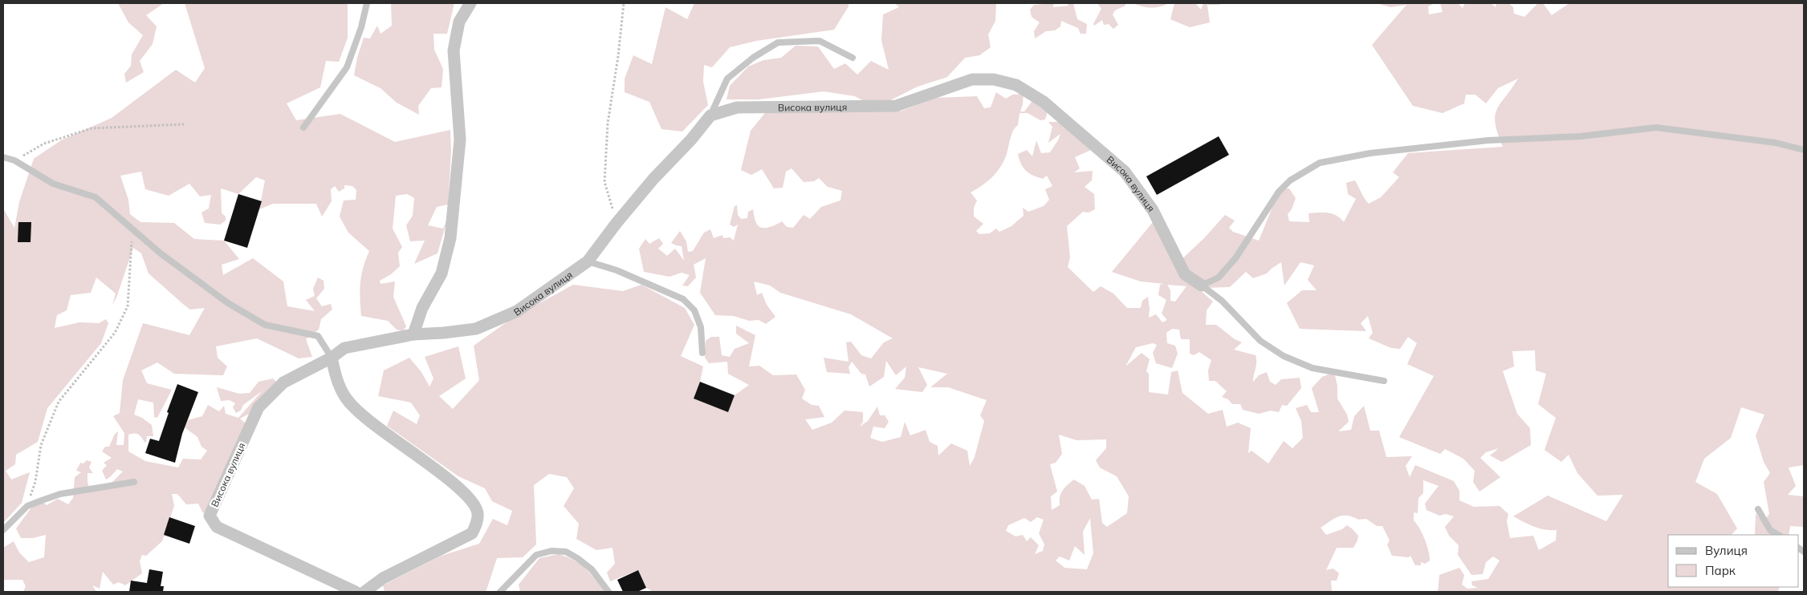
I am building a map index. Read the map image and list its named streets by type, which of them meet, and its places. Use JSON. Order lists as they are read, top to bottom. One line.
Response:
{"streets":{"street":["Висока вулиця"]},"legend":["Вулиця","Парк"]}
